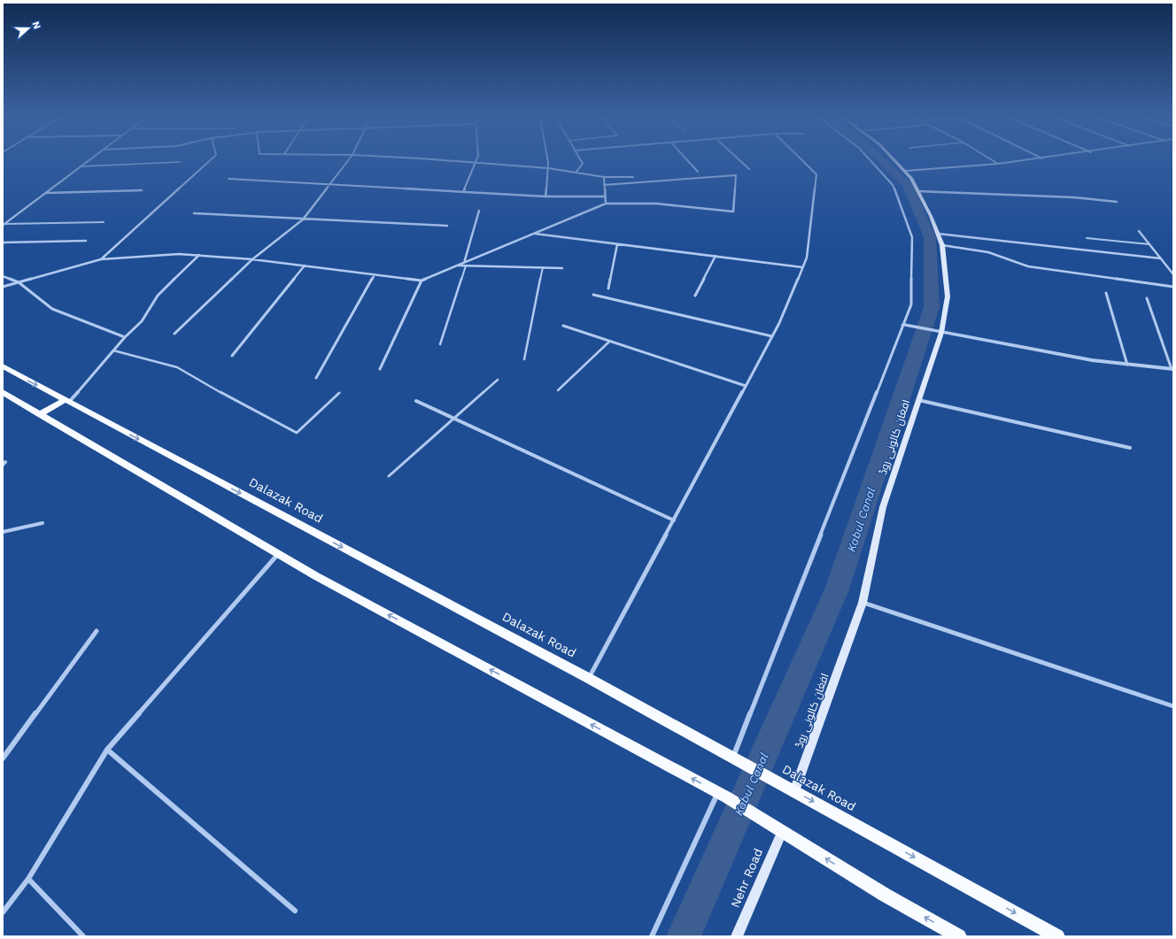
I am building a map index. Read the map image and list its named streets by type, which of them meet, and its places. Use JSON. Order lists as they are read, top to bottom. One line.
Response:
{"streets":{"main road":["افغان کالونی روڈ","Dalazak Road","Nehr Road"]},"crossings":[["افغان کالونی روڈ","Dalazak Road"]],"water":["Kabul Canal"],"north":"right"}
